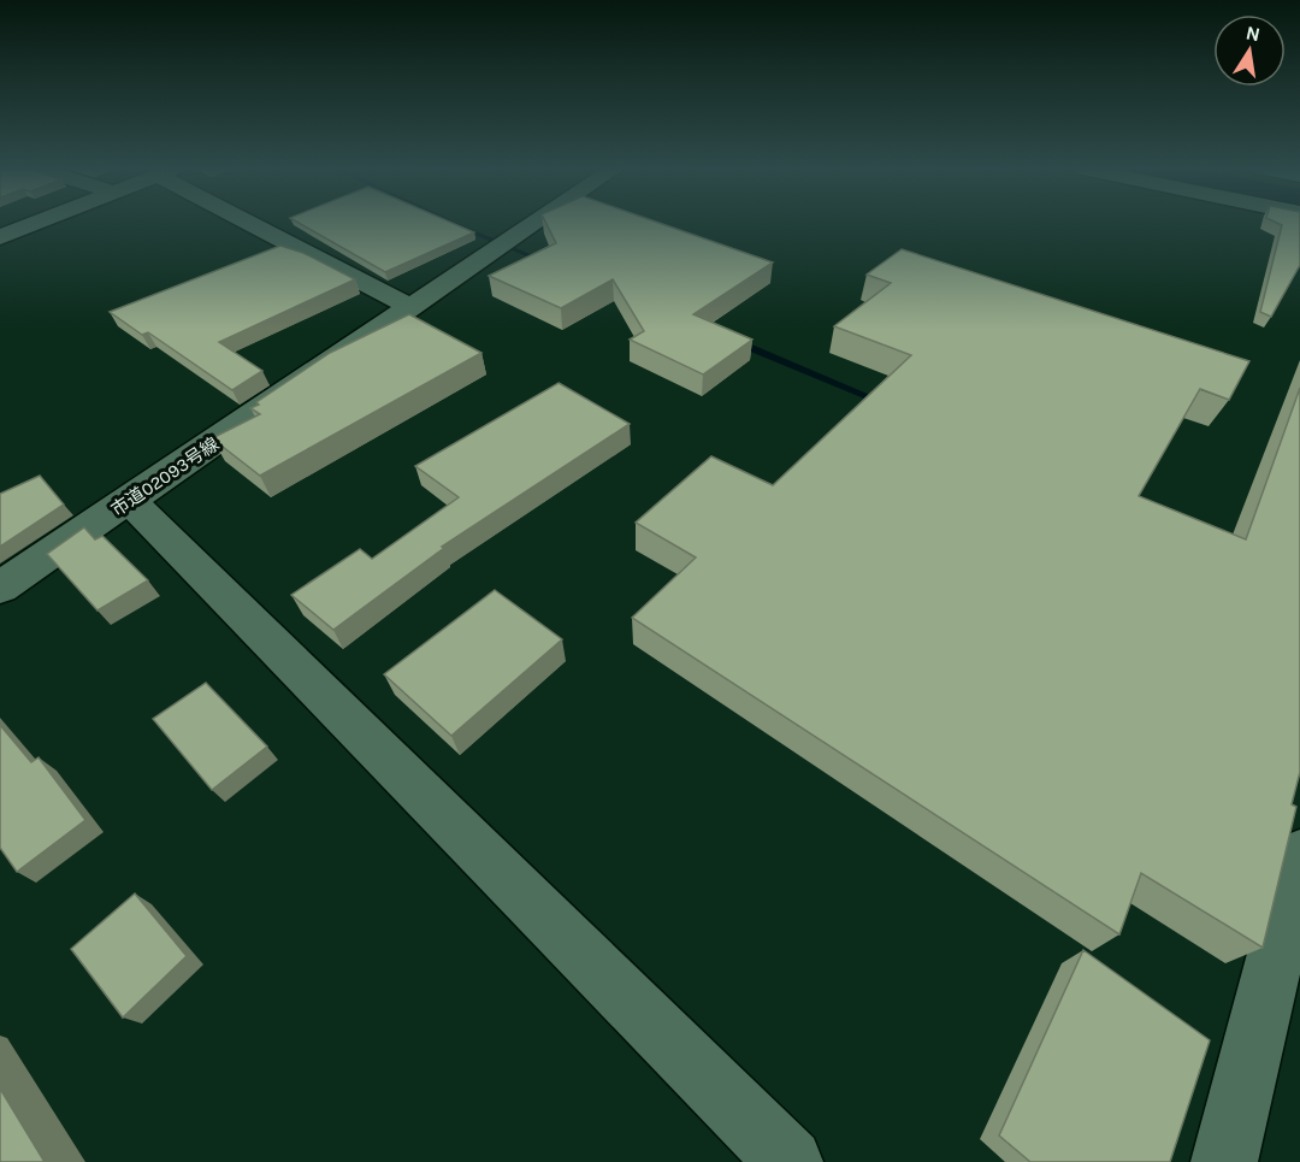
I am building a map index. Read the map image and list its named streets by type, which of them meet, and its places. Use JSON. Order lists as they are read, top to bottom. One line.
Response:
{"streets":{"street":["市道02093号線"]},"north":"top"}
